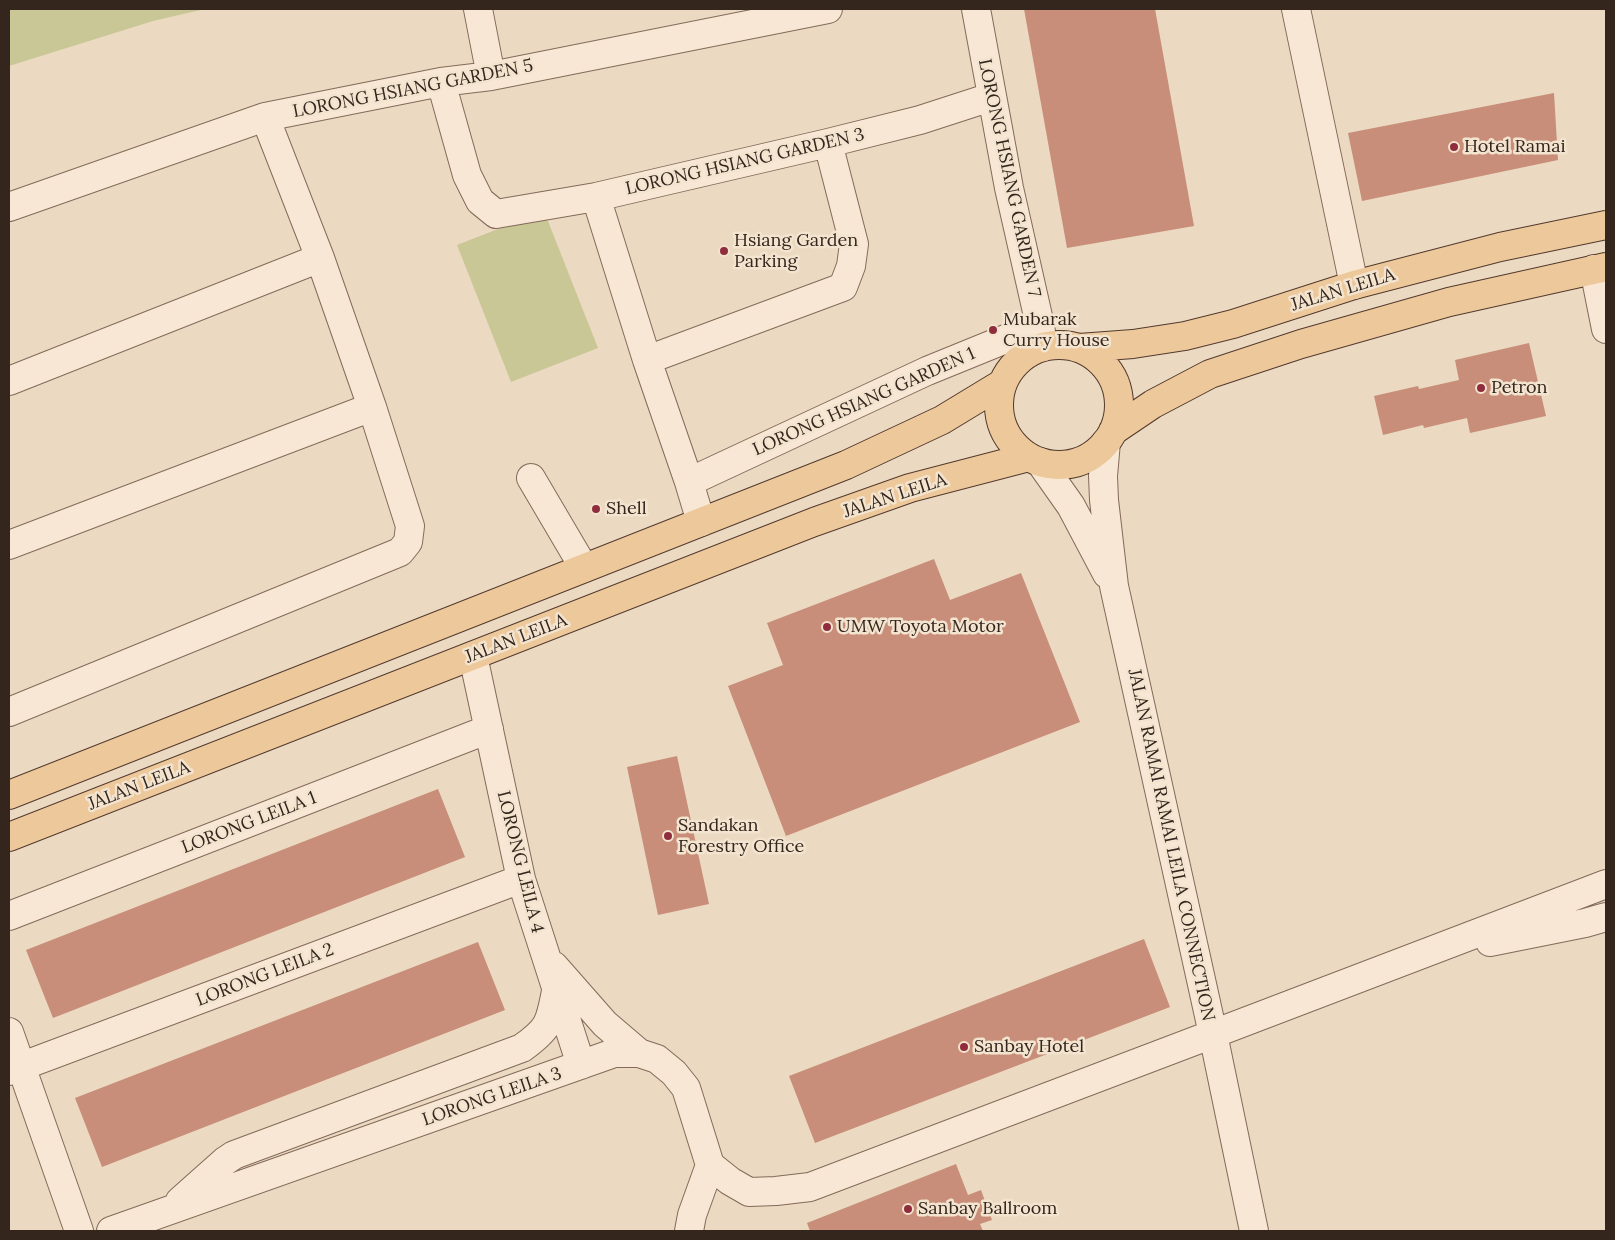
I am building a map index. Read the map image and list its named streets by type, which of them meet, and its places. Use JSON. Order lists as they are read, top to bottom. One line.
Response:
{"streets":{"main road":["JALAN LEILA"],"street":["LORONG HSIANG GARDEN 5","LORONG HSIANG GARDEN 3","LORONG HSIANG GARDEN 7","LORONG HSIANG GARDEN 1","LORONG LEILA 1","JALAN RAMAI RAMAI LEILA CONNECTION","LORONG LEILA 4","LORONG LEILA 2","LORONG LEILA 3"]},"crossings":[["LORONG HSIANG GARDEN 5","LORONG HSIANG GARDEN 3"],["LORONG HSIANG GARDEN 3","LORONG HSIANG GARDEN 7"],["LORONG HSIANG GARDEN 7","JALAN LEILA"],["LORONG HSIANG GARDEN 7","LORONG HSIANG GARDEN 1"],["LORONG HSIANG GARDEN 7","JALAN RAMAI RAMAI LEILA CONNECTION"],["JALAN LEILA","LORONG HSIANG GARDEN 1"],["JALAN LEILA","JALAN RAMAI RAMAI LEILA CONNECTION"],["JALAN LEILA","LORONG LEILA 4"],["LORONG HSIANG GARDEN 1","JALAN RAMAI RAMAI LEILA CONNECTION"],["LORONG LEILA 1","LORONG LEILA 4"],["JALAN RAMAI RAMAI LEILA CONNECTION","LORONG LEILA 3"],["LORONG LEILA 4","LORONG LEILA 2"],["LORONG LEILA 4","LORONG LEILA 3"]],"places":["Hotel Ramai","Hsiang Garden Parking","Mubarak Curry House","Petron","Shell","UMW Toyota Motor","Sandakan Forestry Office","Sanbay Hotel","Sanbay Ballroom"]}
